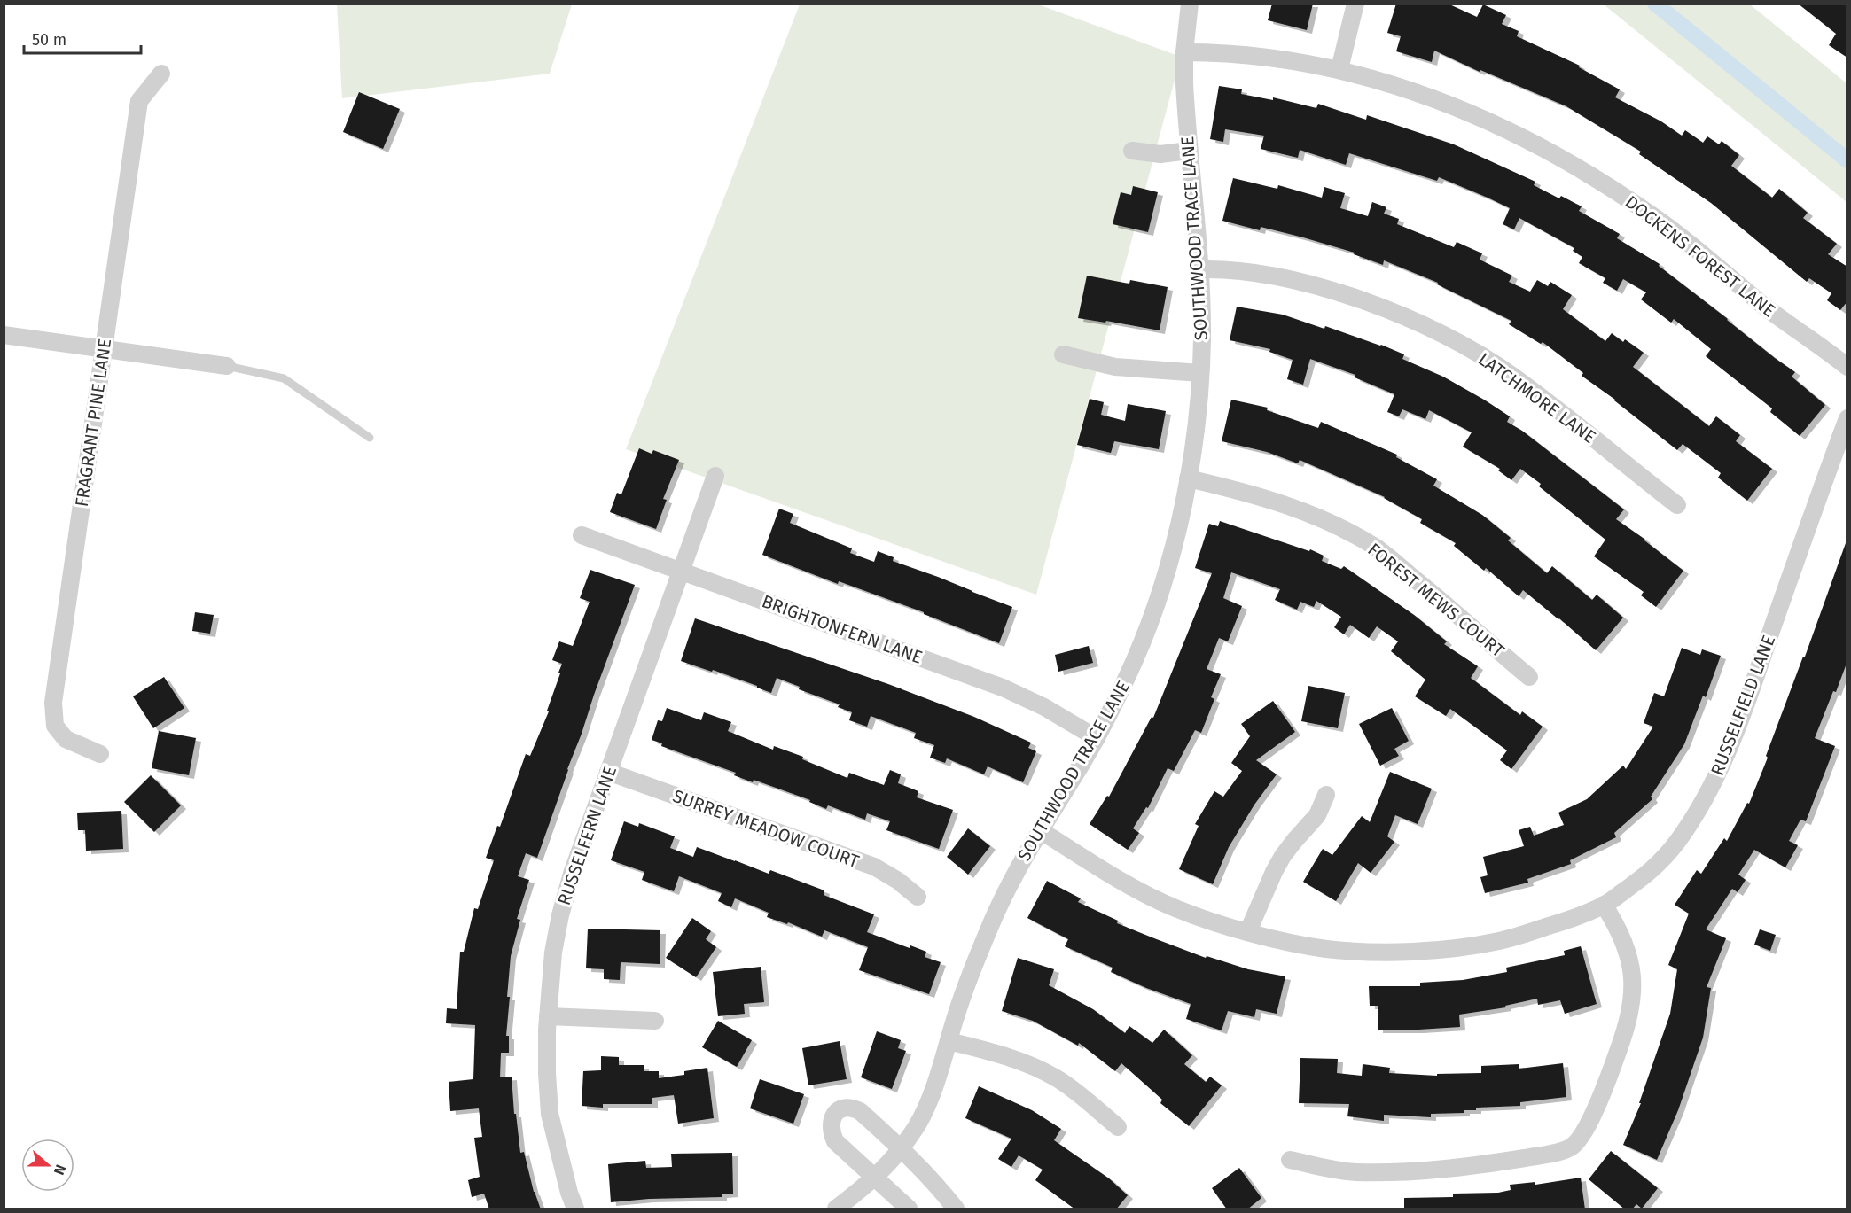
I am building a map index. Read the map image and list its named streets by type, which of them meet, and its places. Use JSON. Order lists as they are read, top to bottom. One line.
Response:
{"streets":{"street":["SOUTHWOOD TRACE LANE","DOCKENS FOREST LANE","LATCHMORE LANE","FRAGRANT PINE LANE","FOREST MEWS COURT","BRIGHTONFERN LANE","RUSSELFIELD LANE","SURREY MEADOW COURT","RUSSELFERN LANE"]},"crossings":[["SOUTHWOOD TRACE LANE","DOCKENS FOREST LANE"],["SOUTHWOOD TRACE LANE","LATCHMORE LANE"],["SOUTHWOOD TRACE LANE","FOREST MEWS COURT"],["SOUTHWOOD TRACE LANE","BRIGHTONFERN LANE"],["SOUTHWOOD TRACE LANE","RUSSELFIELD LANE"],["BRIGHTONFERN LANE","RUSSELFERN LANE"],["SURREY MEADOW COURT","RUSSELFERN LANE"]],"scale_bar":"50 m","north":"right"}
